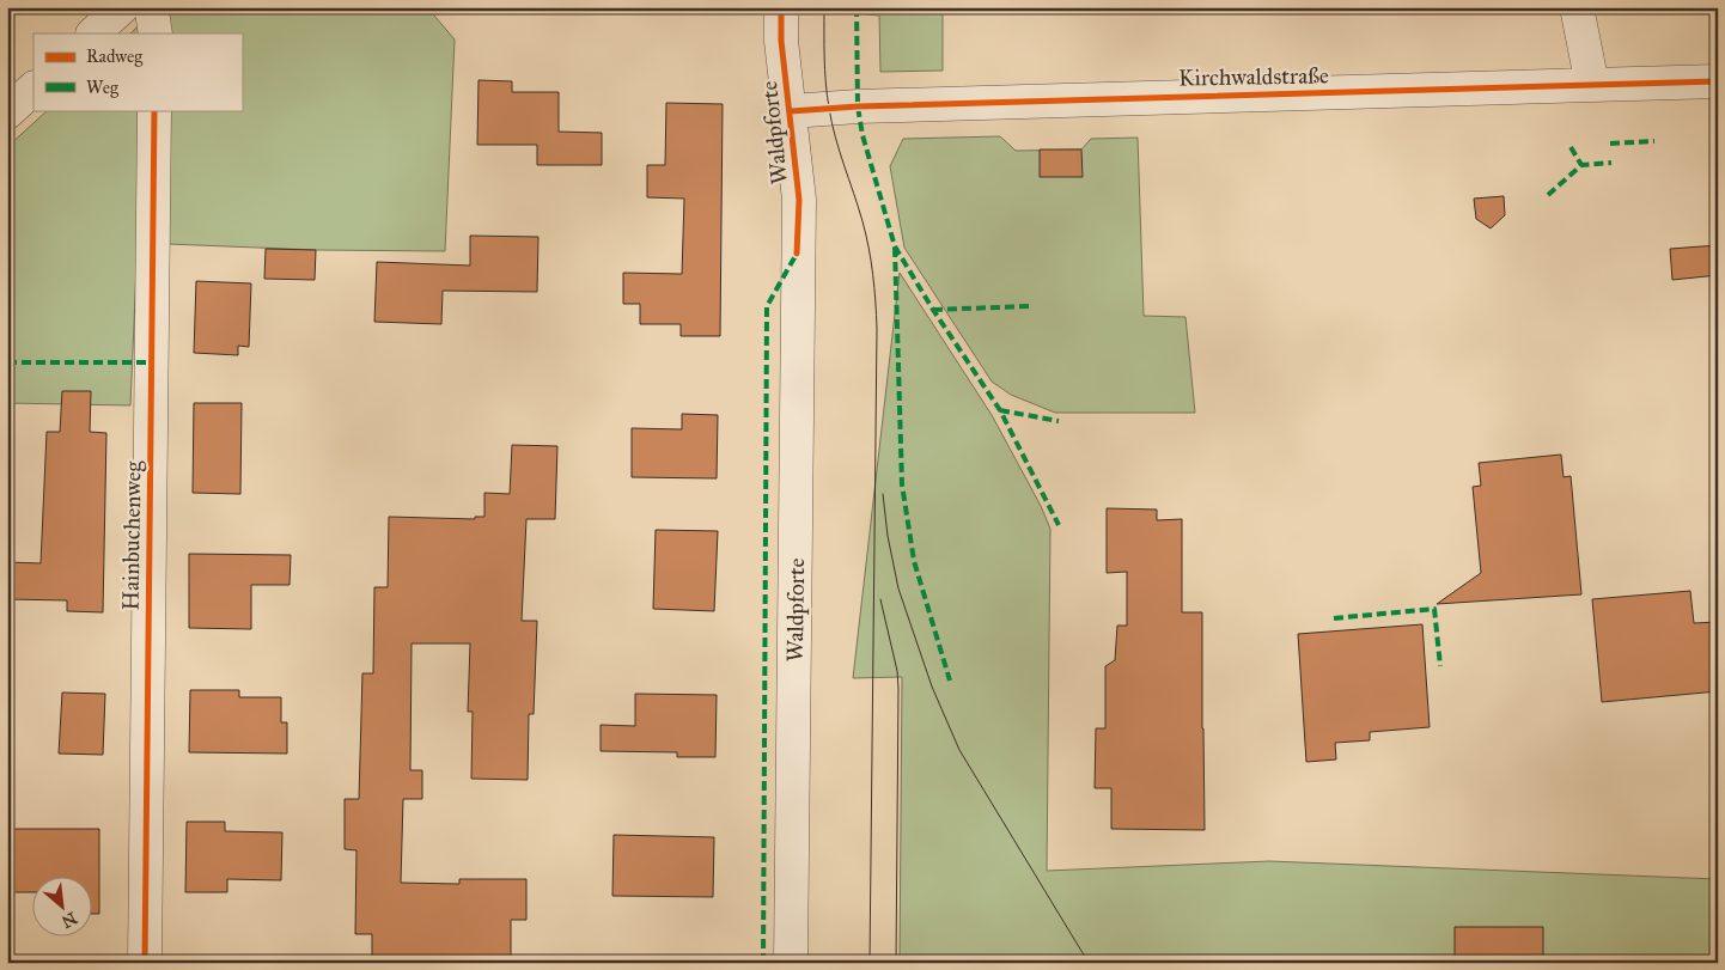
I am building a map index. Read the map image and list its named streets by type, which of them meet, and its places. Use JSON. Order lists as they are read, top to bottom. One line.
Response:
{"streets":{"street":["Kirchwaldstraße","Waldpforte","Hainbuchenweg"]},"crossings":[["Kirchwaldstraße","Waldpforte"]],"legend":["Radweg","Weg"],"north":"bottom right"}
